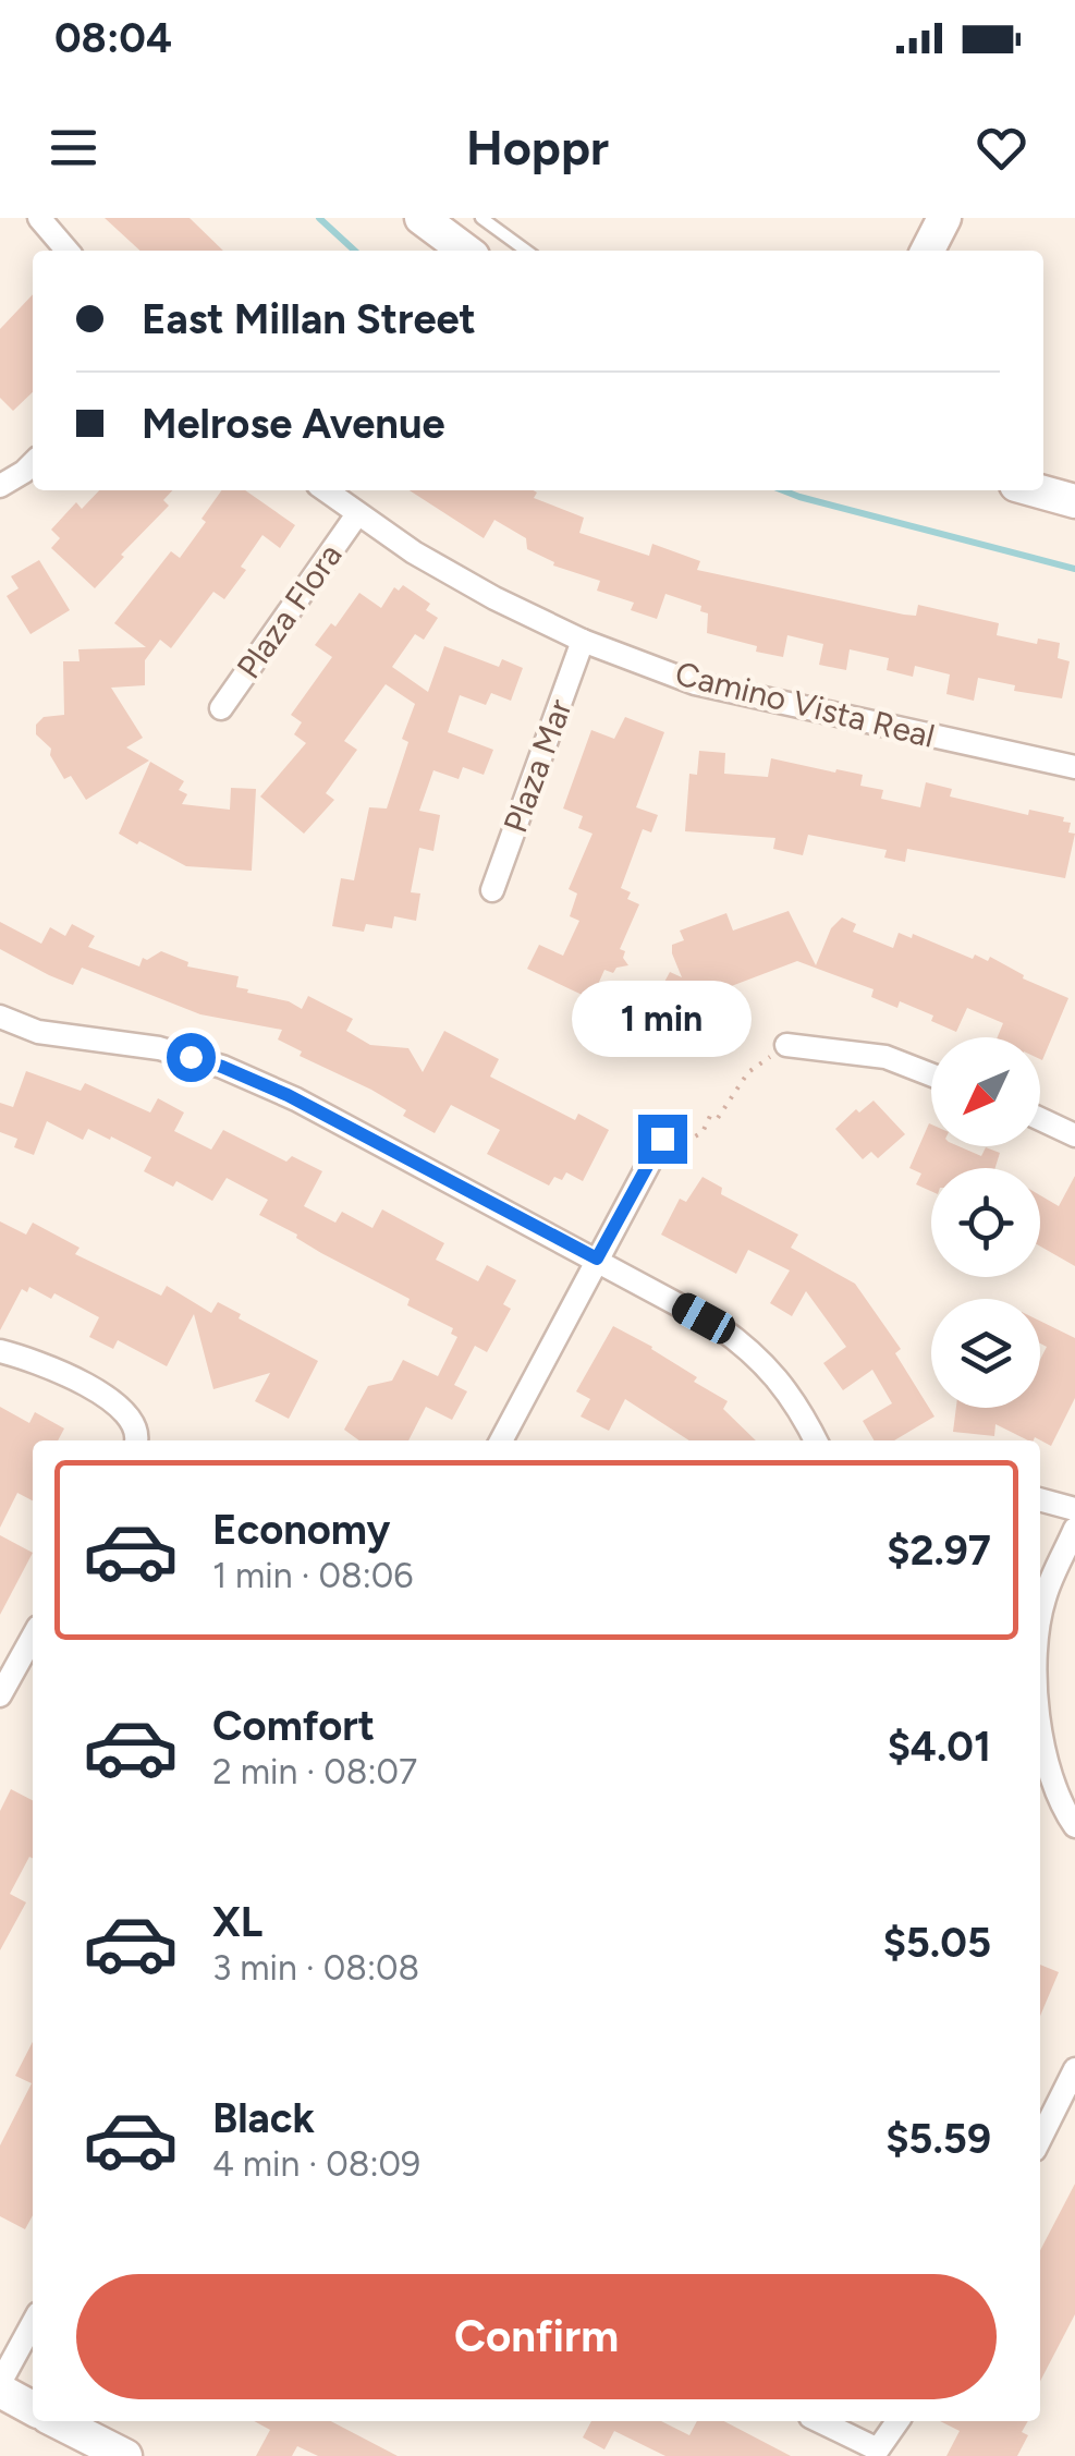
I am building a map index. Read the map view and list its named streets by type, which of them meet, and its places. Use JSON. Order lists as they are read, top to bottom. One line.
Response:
{"streets":{"street":["Plaza Flora","Camino Vista Real","Plaza Mar"]},"crossings":[["Plaza Flora","Camino Vista Real"],["Camino Vista Real","Plaza Mar"]],"north":"bottom left","page":{"status":"08:04","header":"Hoppr","banner":["East Millan Street","Melrose Avenue"],"bubble":"1 min","list":[{"name":"Economy","note":"1 min · 08:06","value":"$2.97"},{"name":"Comfort","note":"2 min · 08:07","value":"$4.01"},{"name":"XL","note":"3 min · 08:08","value":"$5.05"},{"name":"Black","note":"4 min · 08:09","value":"$5.59"}],"buttons":"Confirm"}}
